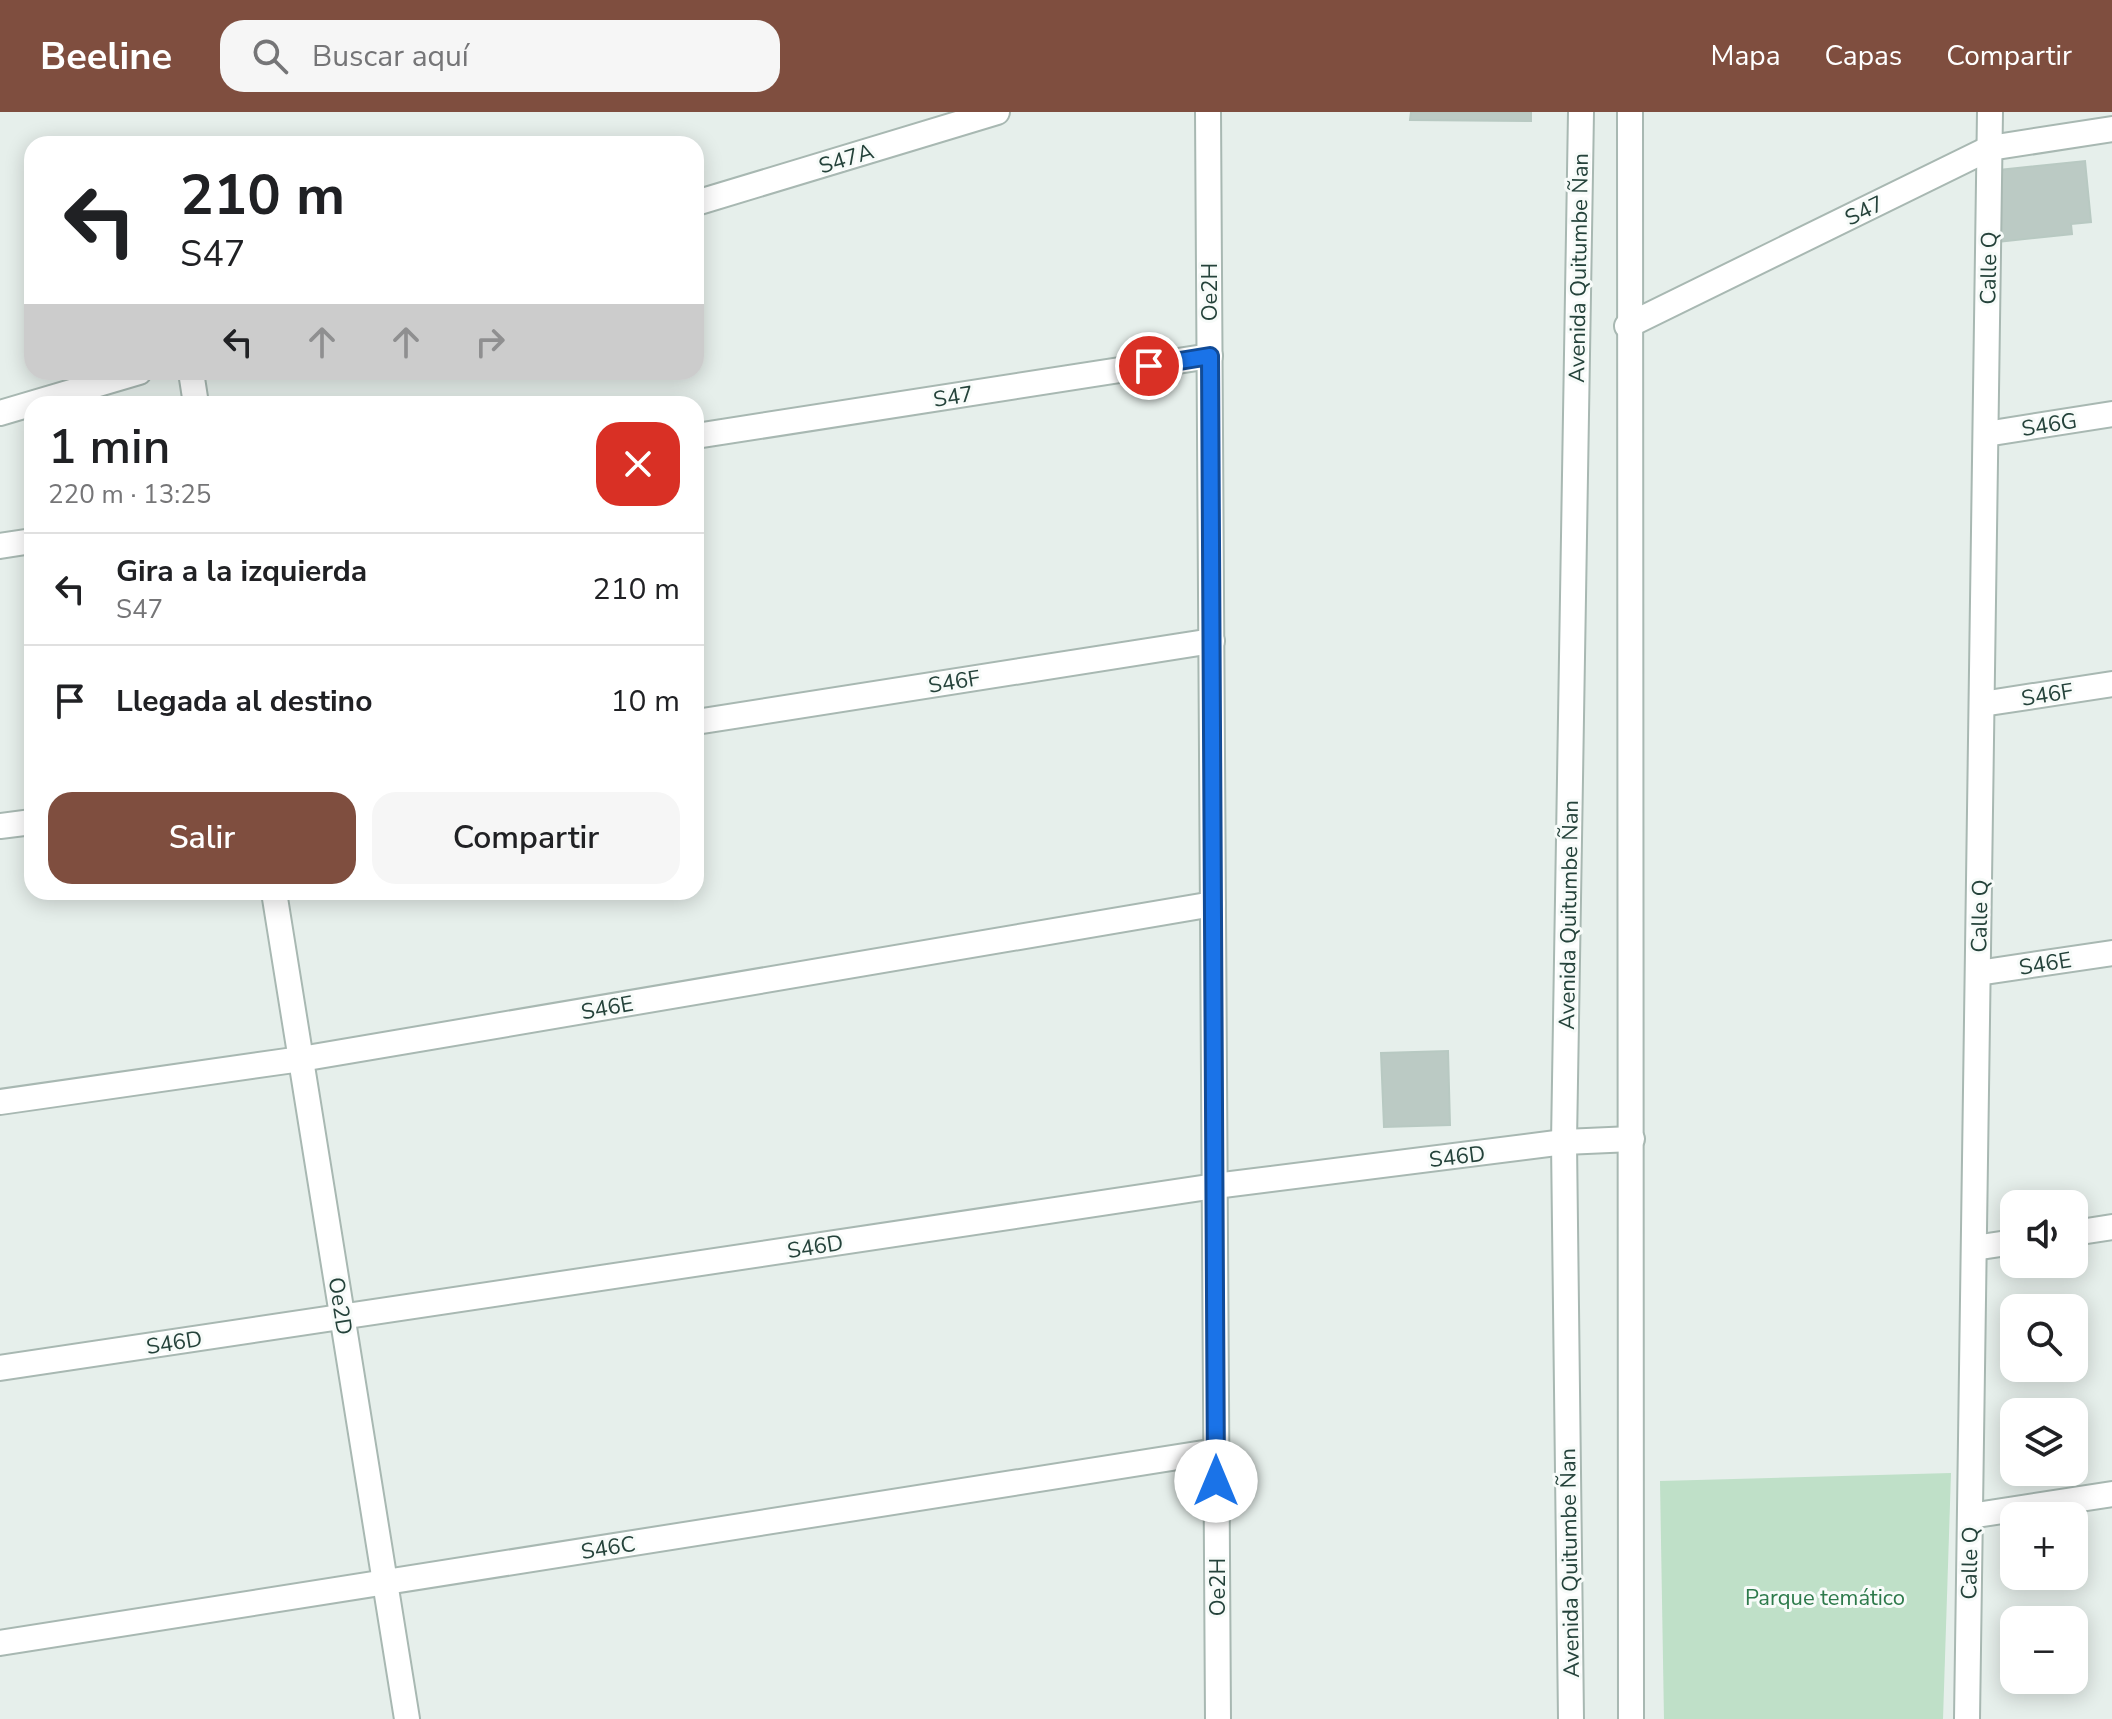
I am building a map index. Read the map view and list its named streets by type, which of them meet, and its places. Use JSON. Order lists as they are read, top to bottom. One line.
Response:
{"streets":{"street":["S47A","S47","Avenida Quitumbe Ñan","Calle Q","Oe2H","S46G","S46F","S46E","S46D","Oe2D","S46C"]},"crossings":[["S47","Calle Q"],["S47","Oe2H"],["Avenida Quitumbe Ñan","S46D"],["Calle Q","S46G"],["Calle Q","S46F"],["Calle Q","S46E"],["Oe2H","S46F"],["Oe2H","S46E"],["Oe2H","S46D"],["Oe2H","S46C"],["S46E","Oe2D"],["S46D","Oe2D"],["Oe2D","S46C"]],"parks":["Parque temático"],"page":{"header":"Beeline","search":"Buscar aquí","nav":["Mapa","Capas","Compartir"],"turn":["210 m","S47"],"heading":["1 min","220 m · 13:25"],"list":[{"name":"Gira a la izquierda","note":"S47","value":"210 m"},{"name":"Llegada al destino","value":"10 m"}],"buttons":["Salir","Compartir"],"map_buttons":["+","−"]}}
